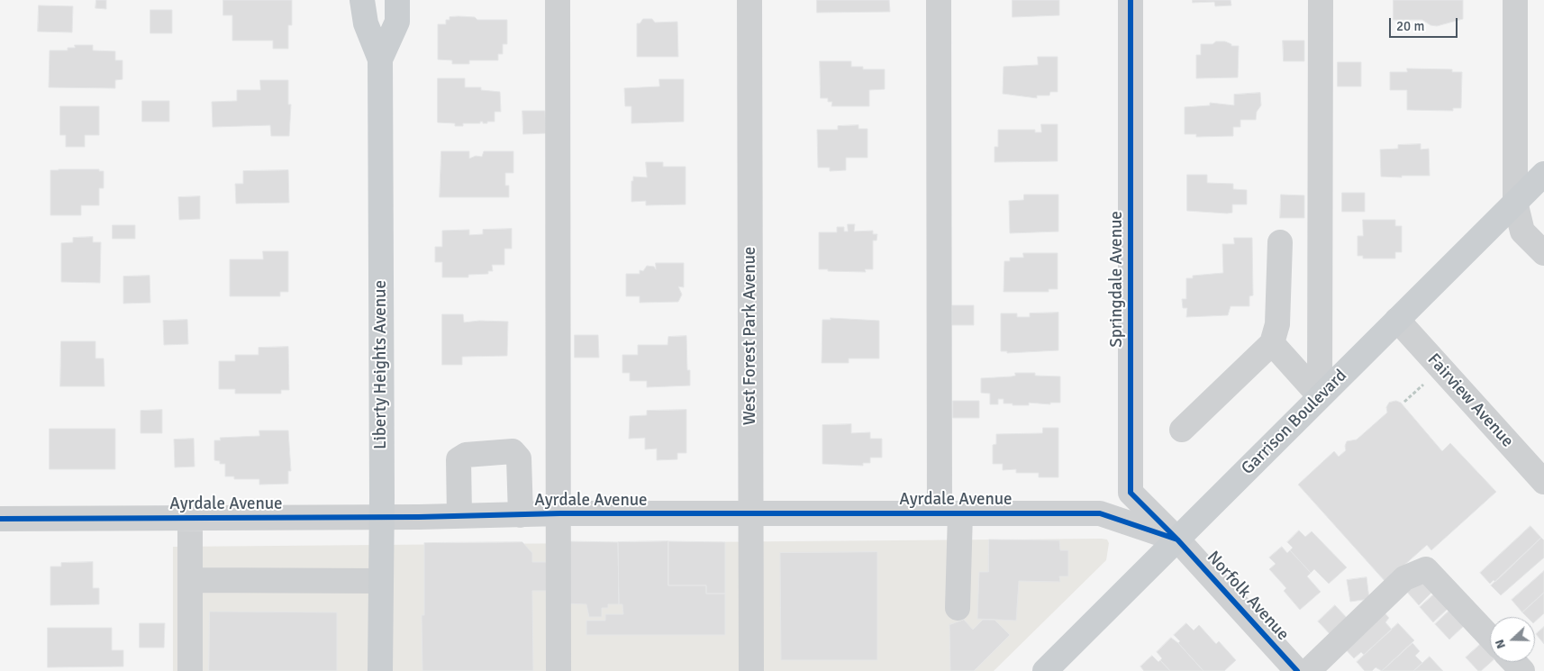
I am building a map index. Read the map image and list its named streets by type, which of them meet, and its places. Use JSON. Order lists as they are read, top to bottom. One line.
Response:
{"streets":{"main road":["Liberty Heights Avenue","Garrison Boulevard"],"street":["Springdale Avenue","West Forest Park Avenue","Fairview Avenue","Ayrdale Avenue","Norfolk Avenue"]},"crossings":[["Springdale Avenue","Garrison Boulevard"],["Springdale Avenue","Ayrdale Avenue"],["Springdale Avenue","Norfolk Avenue"],["West Forest Park Avenue","Ayrdale Avenue"],["Liberty Heights Avenue","Ayrdale Avenue"],["Fairview Avenue","Garrison Boulevard"],["Garrison Boulevard","Ayrdale Avenue"],["Garrison Boulevard","Norfolk Avenue"],["Ayrdale Avenue","Norfolk Avenue"]],"scale_bar":"20 m","north":"left"}
